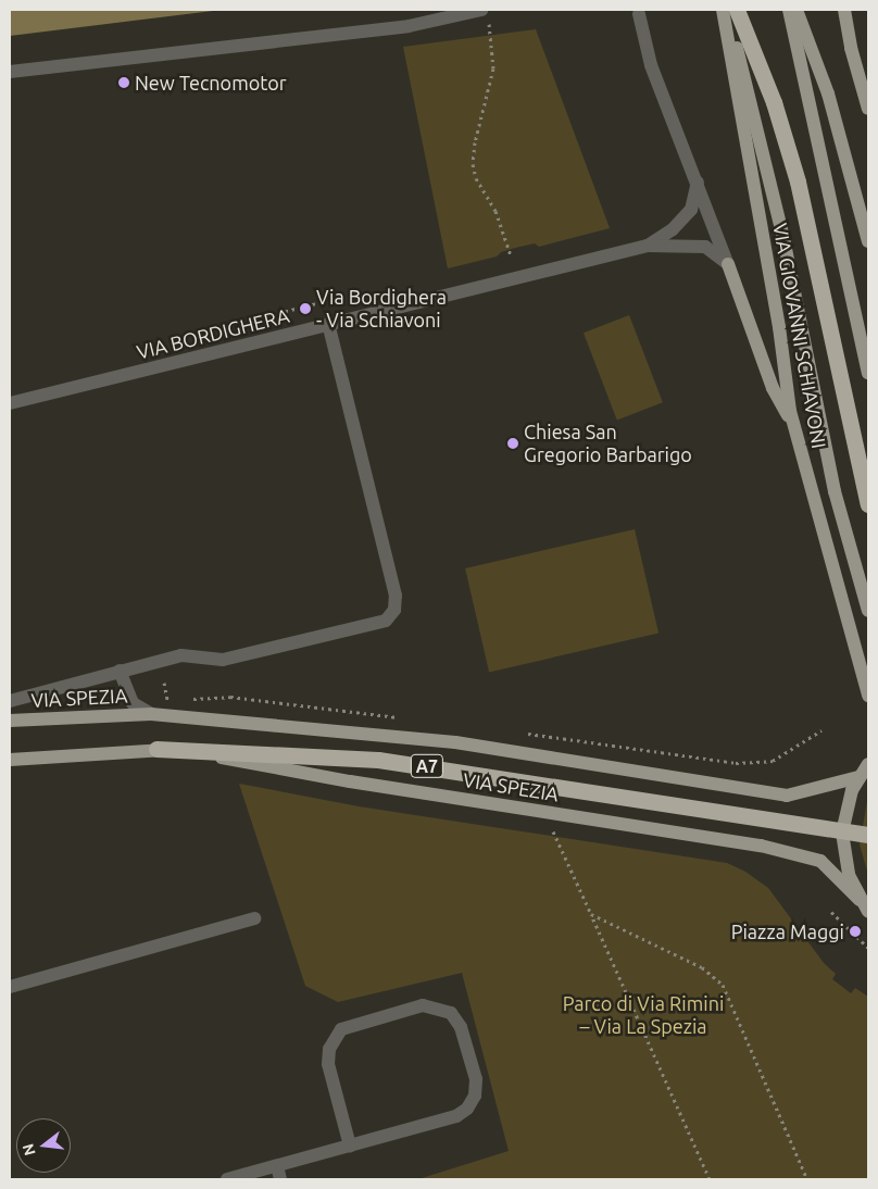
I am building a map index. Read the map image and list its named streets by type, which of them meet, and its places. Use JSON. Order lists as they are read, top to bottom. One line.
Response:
{"streets":{"highway":["A7"],"main road":["VIA GIOVANNI SCHIAVONI","VIA SPEZIA"],"street":["VIA BORDIGHERA"]},"crossings":[["VIA BORDIGHERA","VIA SPEZIA"],["VIA SPEZIA","A7"]],"parks":["Parco di Via Rimini – Via La Spezia"],"places":["New Tecnomotor","Via Bordighera - Via Schiavoni","Chiesa San Gregorio Barbarigo","Piazza Maggi"],"north":"left"}
